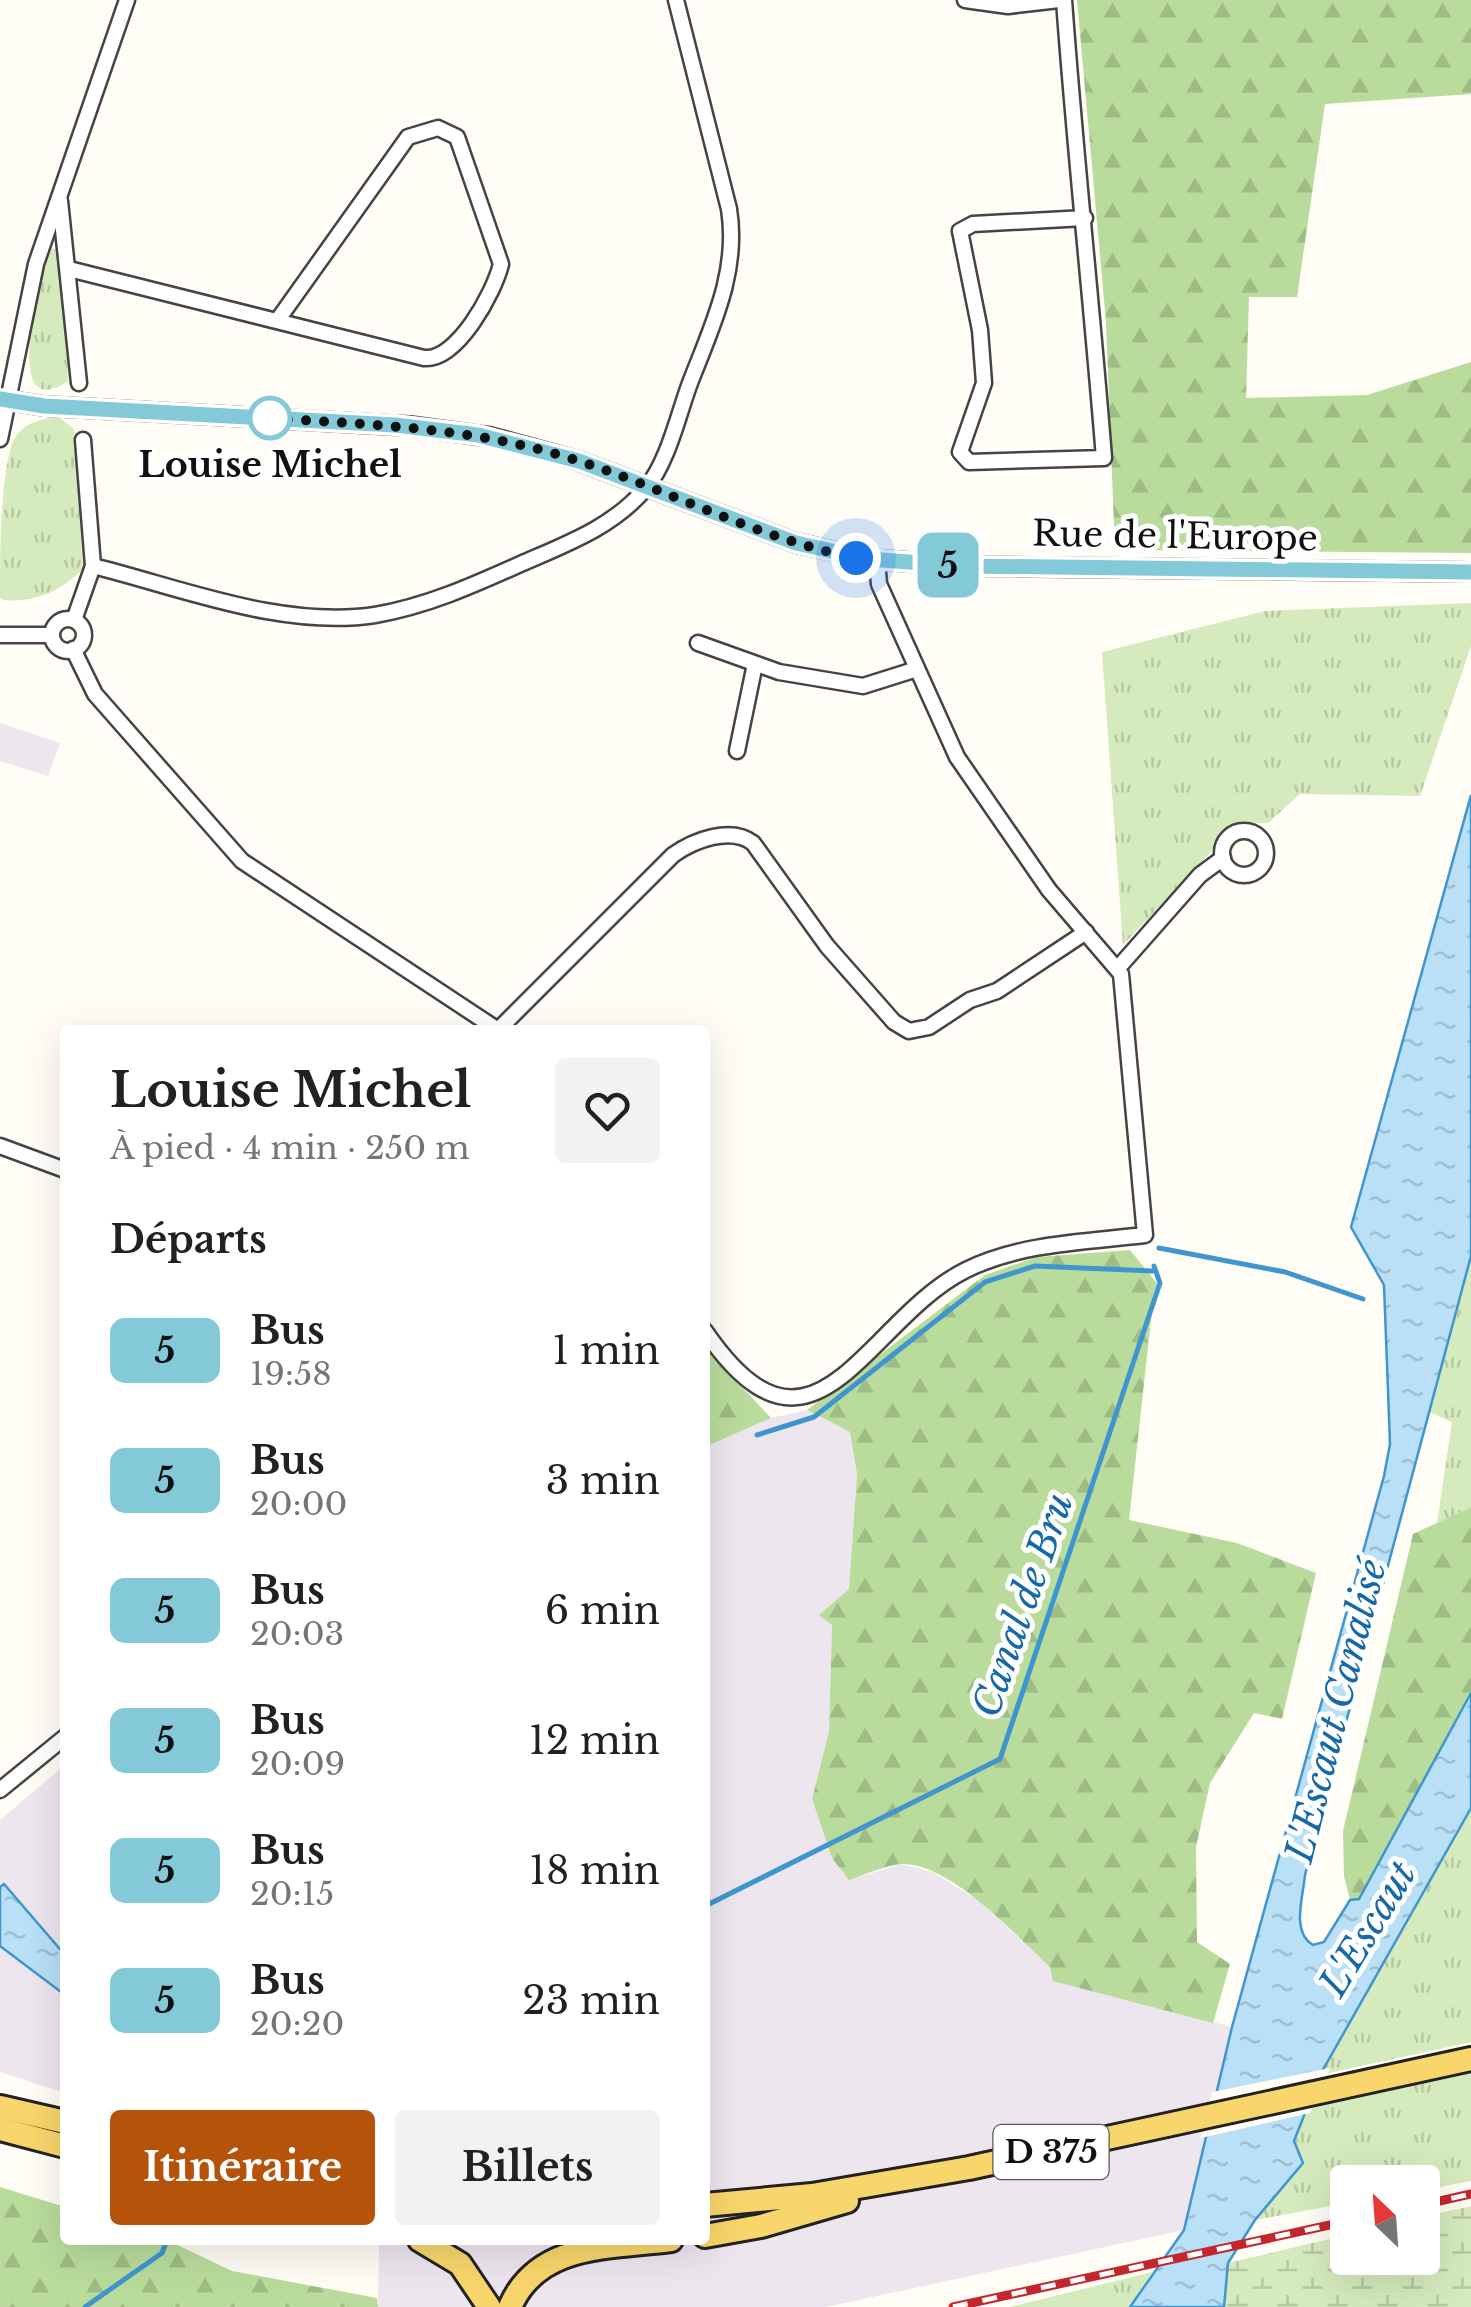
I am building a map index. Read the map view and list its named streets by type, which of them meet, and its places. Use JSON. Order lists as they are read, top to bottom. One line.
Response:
{"streets":{"main road":["D 375"],"street":["Rue de l'Europe"]},"water":["Canal de Bru","L'Escaut Canalisé","L'Escaut"],"places":["Louise Michel"],"lines":["bus line 5"],"north":"top left","page":{"on_map":"5","heading":[["Louise Michel","À pied · 4 min · 250 m"],"Départs"],"list":[{"mark":"5","name":"Bus","note":"19:58","value":"1 min"},{"mark":"5","name":"Bus","note":"20:00","value":"3 min"},{"mark":"5","name":"Bus","note":"20:03","value":"6 min"},{"mark":"5","name":"Bus","note":"20:09","value":"12 min"},{"mark":"5","name":"Bus","note":"20:15","value":"18 min"},{"mark":"5","name":"Bus","note":"20:20","value":"23 min"}],"buttons":["Itinéraire","Billets"]}}
